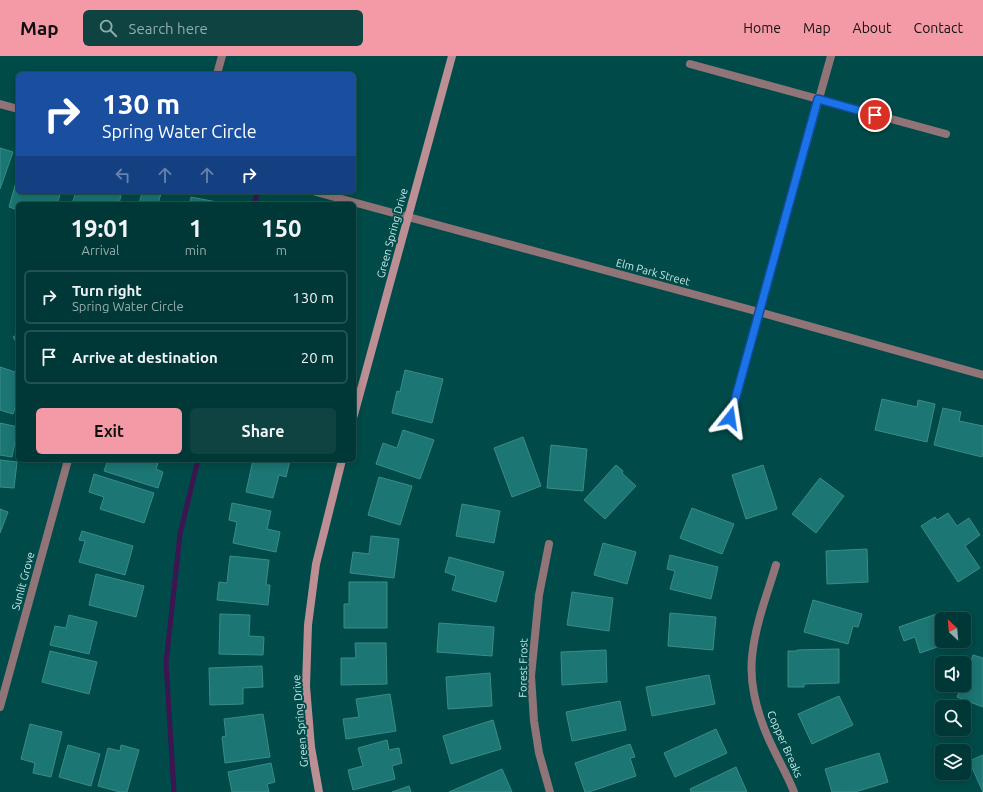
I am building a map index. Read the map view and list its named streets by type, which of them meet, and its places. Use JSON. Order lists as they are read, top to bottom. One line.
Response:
{"streets":{"street":["Green Spring Drive","Elm Park Street","Sunlit Grove","Forest Frost","Copper Breaks"]},"crossings":[["Green Spring Drive","Elm Park Street"]],"north":"top left","page":{"header":"Map","search":"Search here","nav":["Home","Map","About","Contact"],"turn":["130 m","Spring Water Circle"],"eta":["19:01","Arrival","1","min","150","m"],"list":[{"name":"Turn right","note":"Spring Water Circle","value":"130 m"},{"name":"Arrive at destination","value":"20 m"}],"buttons":["Exit","Share"]}}
